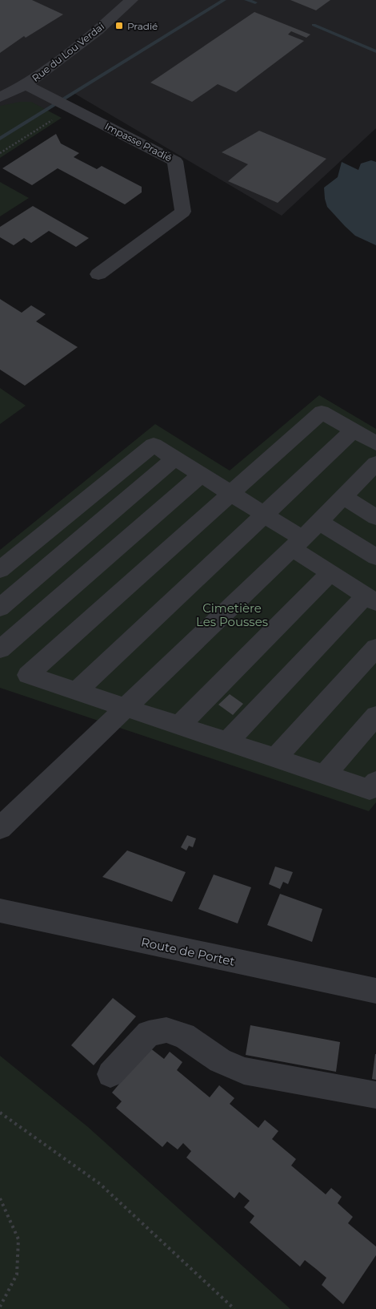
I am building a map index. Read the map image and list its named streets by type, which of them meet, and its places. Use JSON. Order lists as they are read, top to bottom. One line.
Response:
{"streets":{"street":["Rue du Lou Verdai","Impasse Pradié","Route de Portet"]},"crossings":[["Rue du Lou Verdai","Impasse Pradié"]],"parks":["Cimetière Les Pousses"],"places":{"transit":["Pradié"]}}
